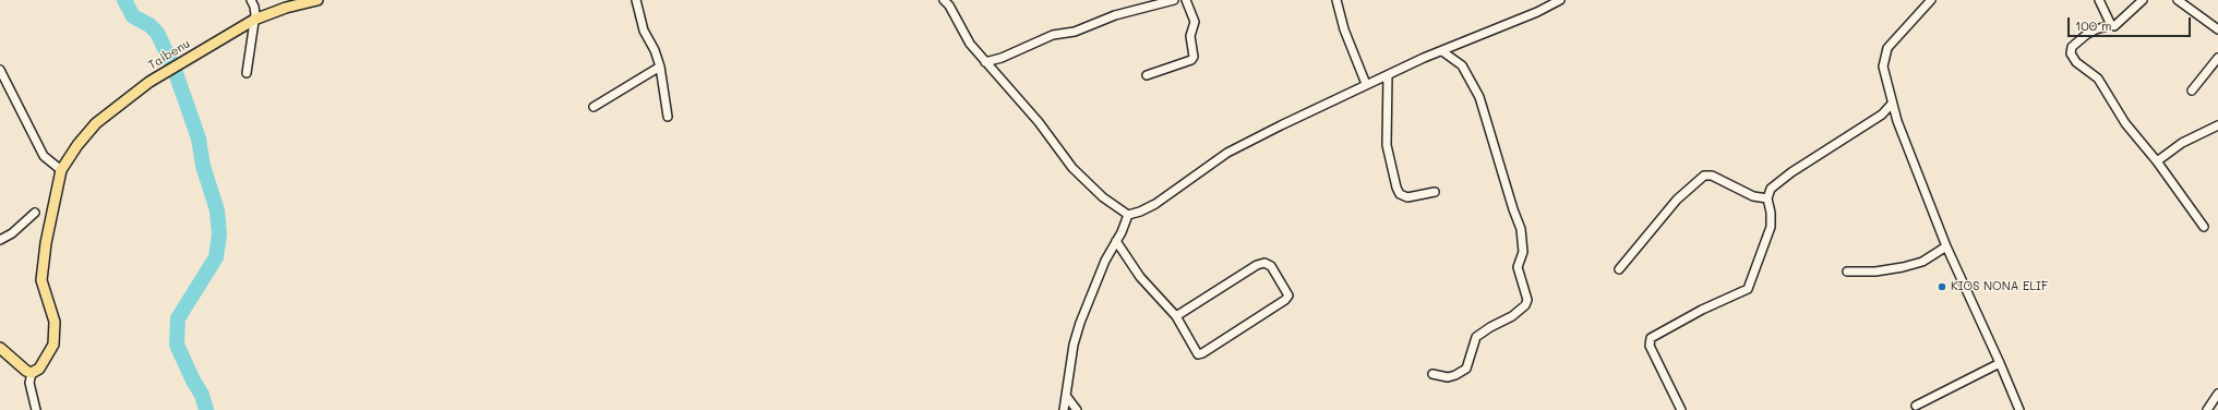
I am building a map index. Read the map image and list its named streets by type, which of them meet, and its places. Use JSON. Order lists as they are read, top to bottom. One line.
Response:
{"streets":{"main road":["Taibenu"]},"places":["KIOS NONA ELIF"],"scale_bar":"100 m"}
